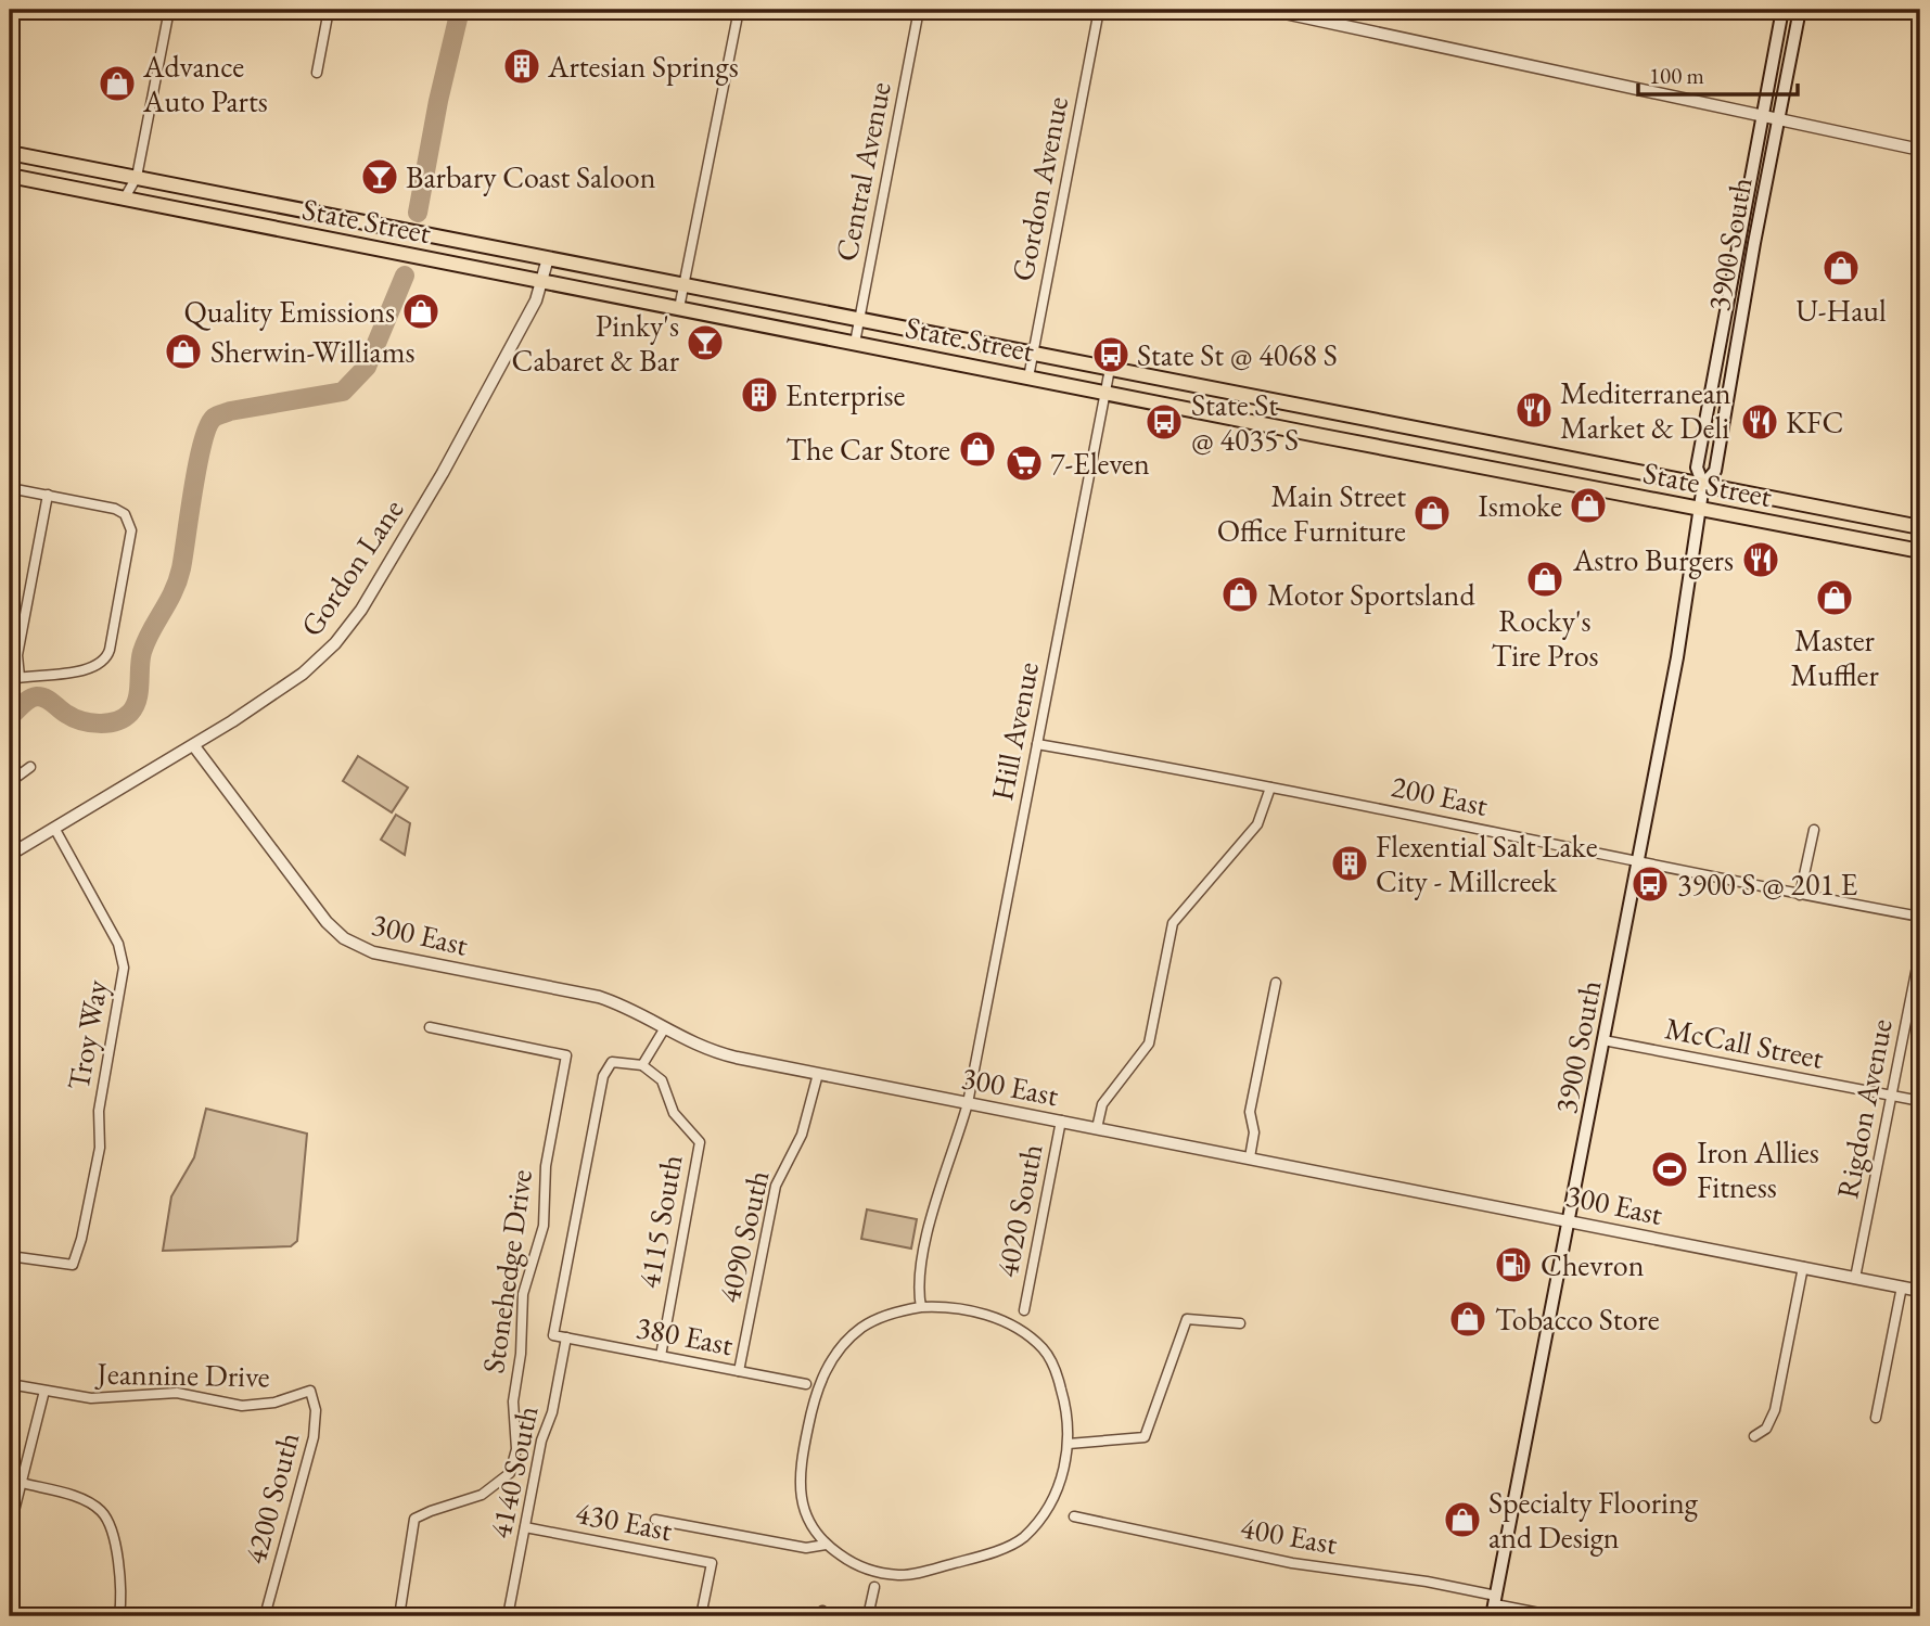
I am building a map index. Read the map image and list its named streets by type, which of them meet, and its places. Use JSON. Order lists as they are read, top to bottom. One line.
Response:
{"streets":{"main road":["State Street","3900 South"],"street":["Central Avenue","Gordon Avenue","Gordon Lane","Hill Avenue","200 East","300 East","Troy Way","McCall Street","Rigdon Avenue","4020 South","4115 South","4090 South","Stonehedge Drive","380 East","Jeannine Drive","4140 South","4200 South","430 East","400 East"]},"crossings":[["Central Avenue","State Street"],["Gordon Avenue","State Street"],["State Street","3900 South"],["State Street","Gordon Lane"],["State Street","Hill Avenue"],["3900 South","200 East"],["3900 South","300 East"],["3900 South","McCall Street"],["3900 South","400 East"],["Gordon Lane","300 East"],["Gordon Lane","Troy Way"],["Hill Avenue","200 East"],["Hill Avenue","300 East"],["300 East","Rigdon Avenue"],["300 East","4020 South"],["300 East","4090 South"],["McCall Street","Rigdon Avenue"],["4115 South","380 East"],["4090 South","380 East"],["380 East","4140 South"],["Jeannine Drive","4200 South"],["4140 South","430 East"]],"places":{"building":["Artesian Springs","Enterprise","Flexential Salt Lake City - Millcreek"],"shop":["Advance Auto Parts","U-Haul","Quality Emissions","Sherwin-Williams","The Car Store","Ismoke","Main Street Office Furniture","Rocky's Tire Pros","Motor Sportsland","Master Muffler","Tobacco Store","Specialty Flooring and Design"],"bar":["Barbary Coast Saloon","Pinky's Cabaret & Bar"],"bus stop":["State St @ 4068 S","State St @ 4035 S","3900 S @ 201 E"],"restaurant":["Mediterranean Market & Deli","KFC","Astro Burgers"],"supermarket":["7-Eleven"],"sports":["Iron Allies Fitness"],"fuel station":["Chevron"]},"scale_bar":"100 m"}
